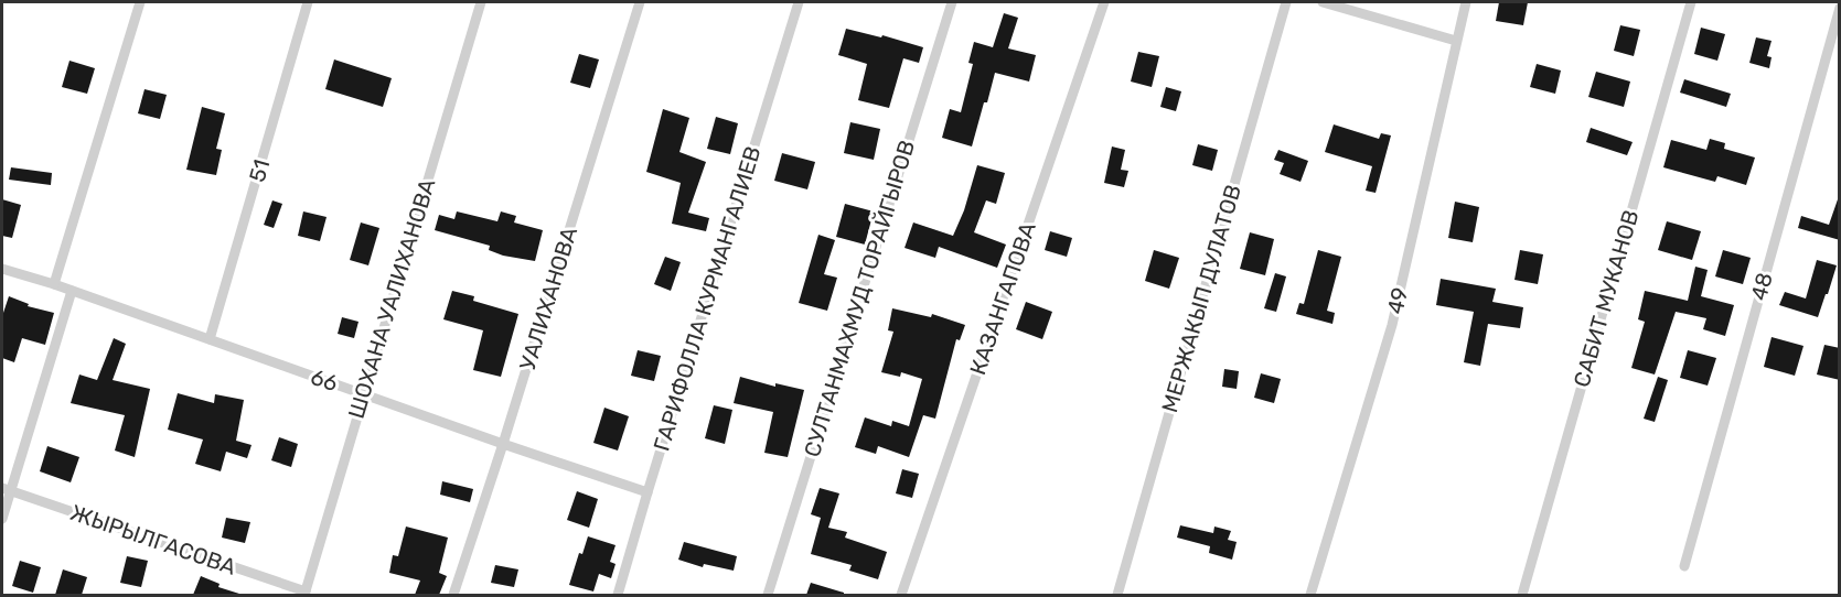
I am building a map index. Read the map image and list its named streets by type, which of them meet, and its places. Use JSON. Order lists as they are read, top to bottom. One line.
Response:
{"streets":{"street":["51","48","ШОХАНА УАЛИХАНОВА","УАЛИХАНОВА","ГАРИФОЛЛА КУРМАНГАЛИЕВ","СУЛТАНМАХМУД ТОРАЙГЫРОВ","КАЗАНГАПОВА","МЕРЖАКЫП ДУЛАТОВ","САБИТ МУКАНОВ","49","66","ЖЫРЫЛГАСОВА"]},"crossings":[["51","66"],["ШОХАНА УАЛИХАНОВА","66"],["ШОХАНА УАЛИХАНОВА","ЖЫРЫЛГАСОВА"],["УАЛИХАНОВА","66"],["ГАРИФОЛЛА КУРМАНГАЛИЕВ","66"]]}
